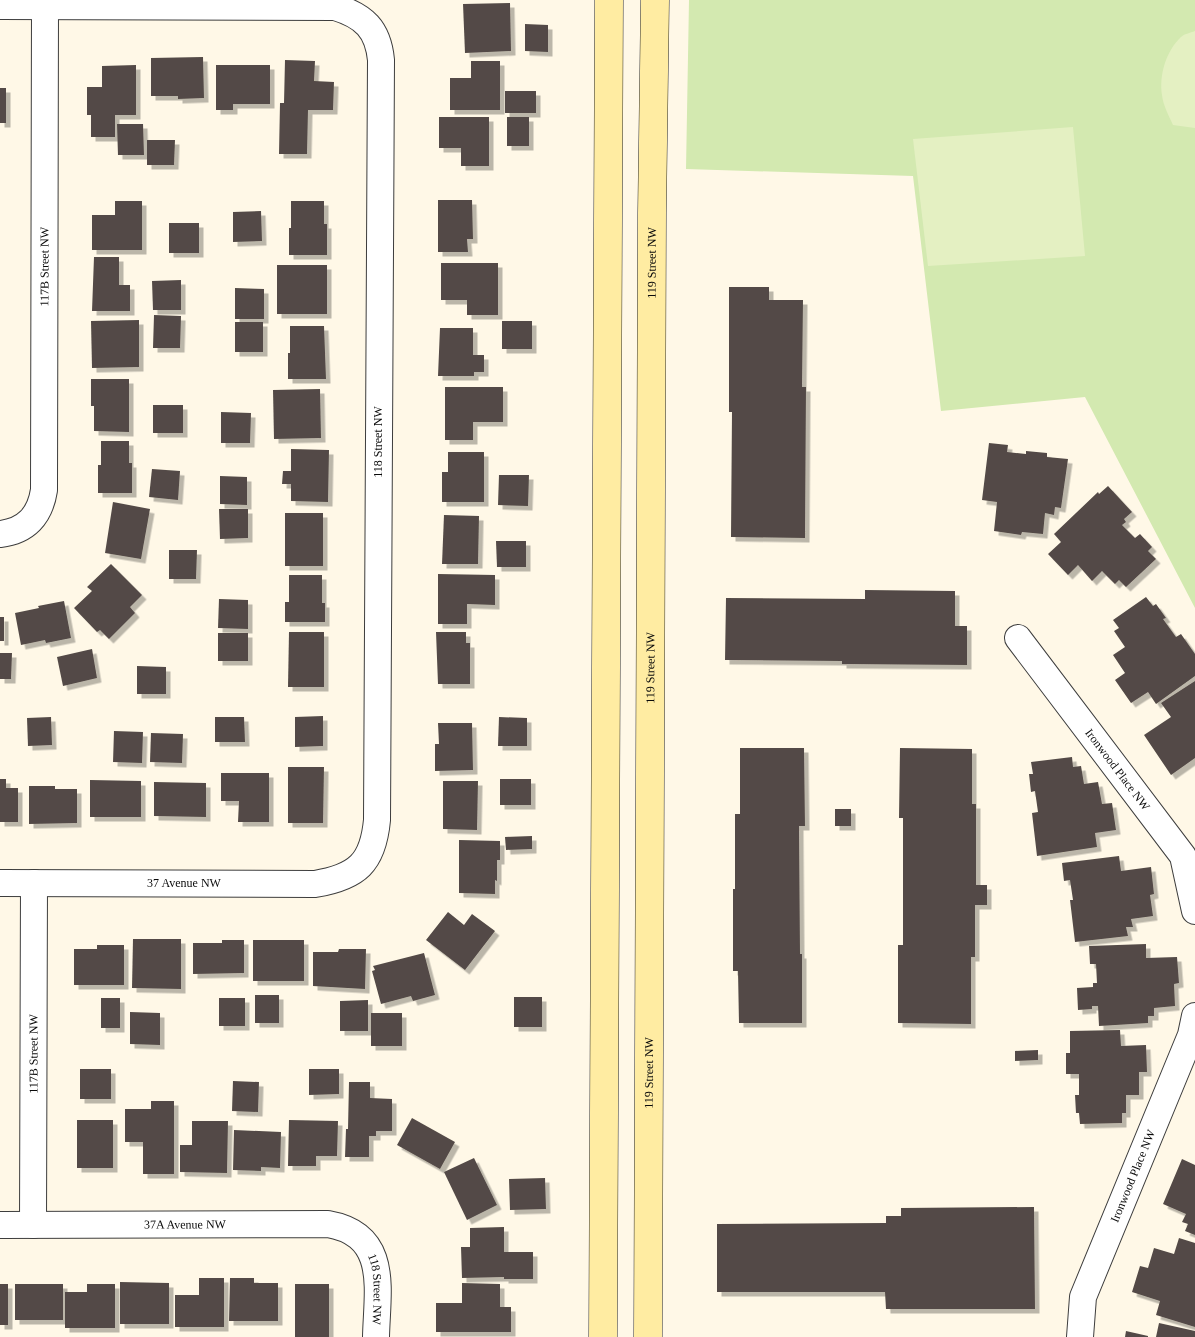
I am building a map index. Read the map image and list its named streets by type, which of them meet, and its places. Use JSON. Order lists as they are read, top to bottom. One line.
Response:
{"streets":{"main road":["119 Street NW"],"street":["117B Street NW","118 Street NW","Ironwood Place NW","37 Avenue NW","37A Avenue NW"]},"crossings":[["117B Street NW","118 Street NW"],["117B Street NW","37 Avenue NW"],["117B Street NW","37A Avenue NW"],["118 Street NW","37 Avenue NW"],["118 Street NW","37A Avenue NW"]]}
